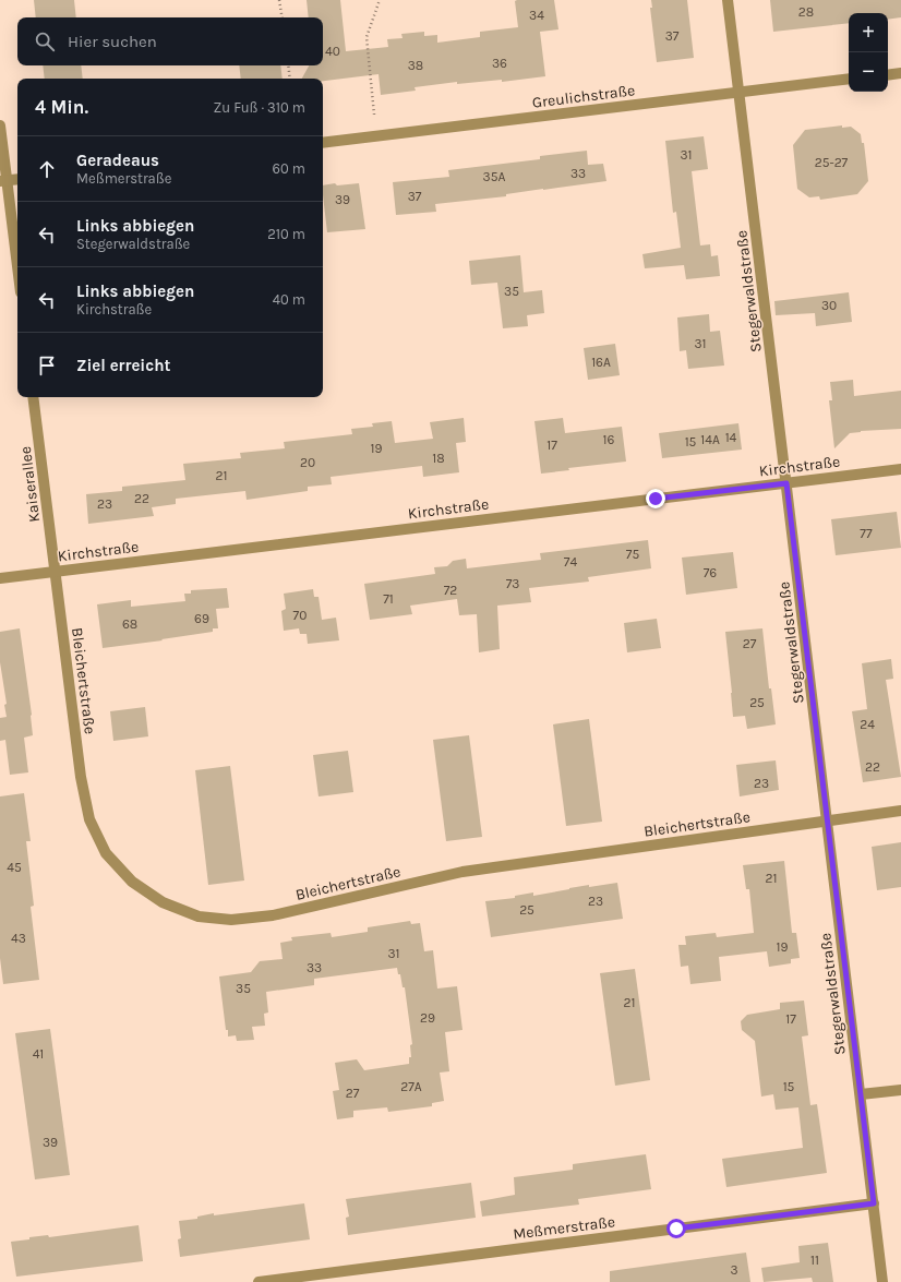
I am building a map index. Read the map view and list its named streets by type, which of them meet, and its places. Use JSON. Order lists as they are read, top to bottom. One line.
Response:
{"streets":{"street":["Greulichstraße","Stegerwaldstraße","Kirchstraße","Kaiserallee","Bleichertstraße","Meßmerstraße"]},"crossings":[["Greulichstraße","Stegerwaldstraße"],["Stegerwaldstraße","Kirchstraße"],["Stegerwaldstraße","Bleichertstraße"],["Stegerwaldstraße","Meßmerstraße"],["Kirchstraße","Kaiserallee"],["Kirchstraße","Bleichertstraße"],["Kaiserallee","Bleichertstraße"]],"house_numbers":["28","34","37","40","36","38","31","25-27","33","35A","37","39","35","30","31","16A","14","16","14A","15","17","19","18","20","21","22","23","77","75","74","76","73","72","71","70","69","68","27","25","24","22","23","45","21","23","25","43","19","31","33","35","21","29","17","41","27A","15","27","39","11","3"],"page":{"map_buttons":["+","−"],"search":"Hier suchen","heading":["4 Min.","Zu Fuß · 310 m"],"list":[["Geradeaus","Meßmerstraße","60 m"],["Links abbiegen","Stegerwaldstraße","210 m"],["Links abbiegen","Kirchstraße","40 m"],"Ziel erreicht"]}}
